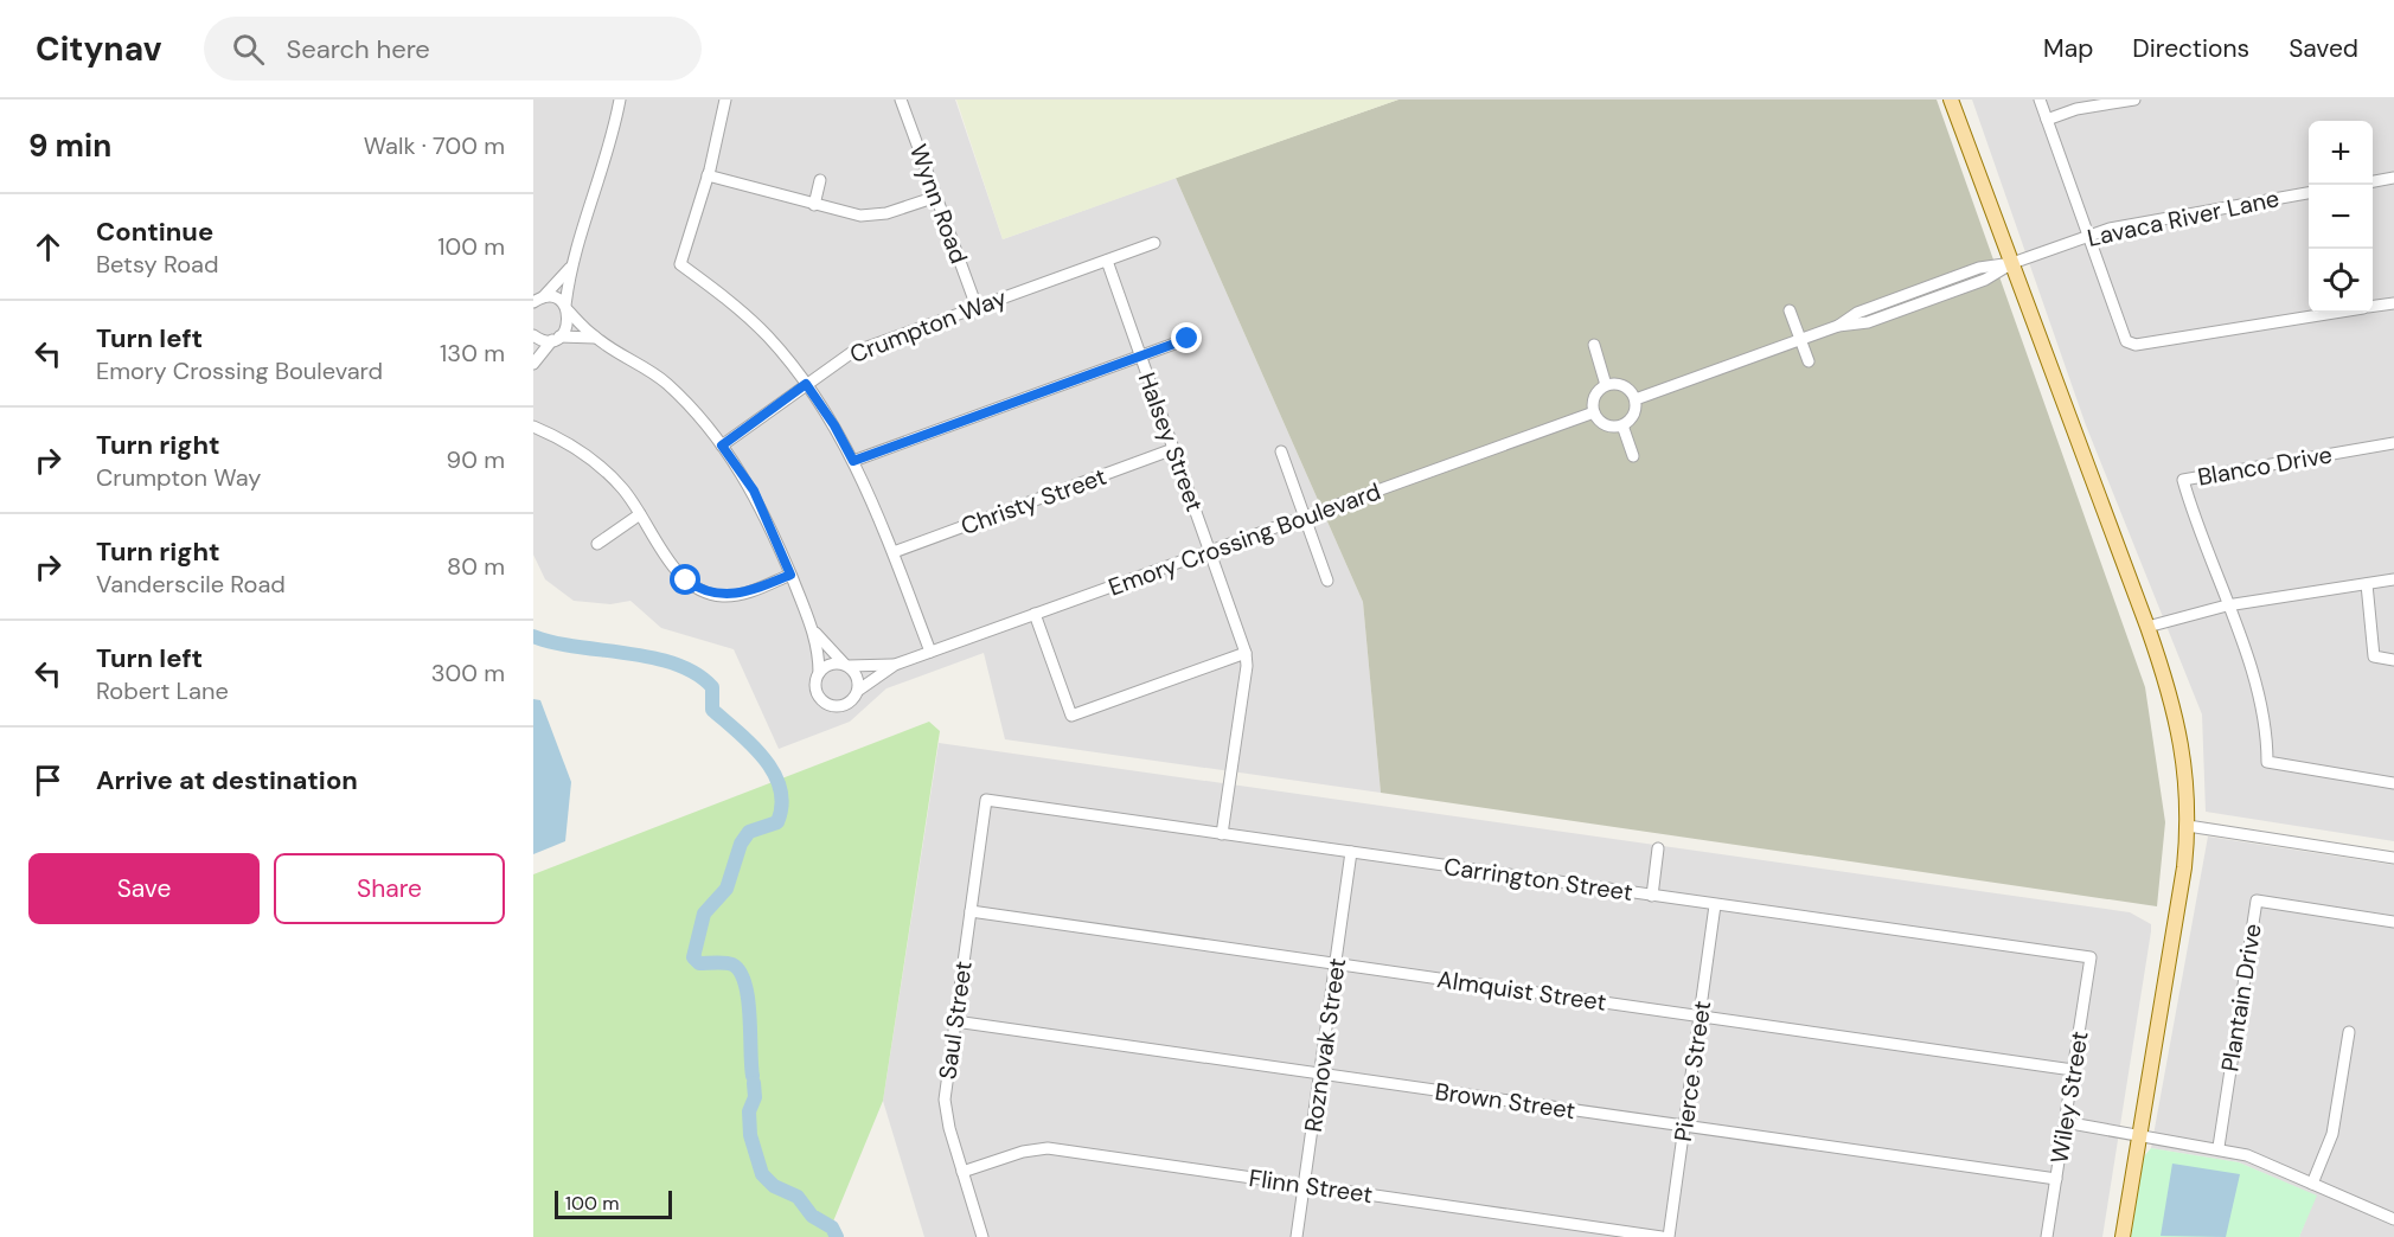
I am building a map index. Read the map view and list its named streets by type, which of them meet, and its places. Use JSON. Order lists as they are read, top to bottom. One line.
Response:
{"streets":{"street":["Wynn Road","Lavaca River Lane","Crumpton Way","Halsey Street","Blanco Drive","Christy Street","Emory Crossing Boulevard","Carrington Street","Almquist Street","Plantain Drive","Saul Street","Roznovak Street","Pierce Street","Wiley Street","Brown Street","Flinn Street"]},"crossings":[["Wynn Road","Crumpton Way"],["Crumpton Way","Halsey Street"],["Halsey Street","Christy Street"],["Halsey Street","Emory Crossing Boulevard"],["Halsey Street","Carrington Street"],["Carrington Street","Saul Street"],["Carrington Street","Roznovak Street"],["Carrington Street","Pierce Street"],["Carrington Street","Wiley Street"],["Almquist Street","Saul Street"],["Almquist Street","Roznovak Street"],["Almquist Street","Pierce Street"],["Almquist Street","Wiley Street"],["Saul Street","Brown Street"],["Saul Street","Flinn Street"],["Roznovak Street","Brown Street"],["Roznovak Street","Flinn Street"],["Pierce Street","Brown Street"],["Wiley Street","Brown Street"]],"scale_bar":"100 m","page":{"header":"Citynav","search":"Search here","nav":["Map","Directions","Saved"],"heading":["9 min","Walk · 700 m"],"map_buttons":["+","−"],"list":[["Continue","Betsy Road","100 m"],["Turn left","Emory Crossing Boulevard","130 m"],["Turn right","Crumpton Way","90 m"],["Turn right","Vanderscile Road","80 m"],["Turn left","Robert Lane","300 m"],"Arrive at destination"],"buttons":["Save","Share"],"scale":"100 m"}}
